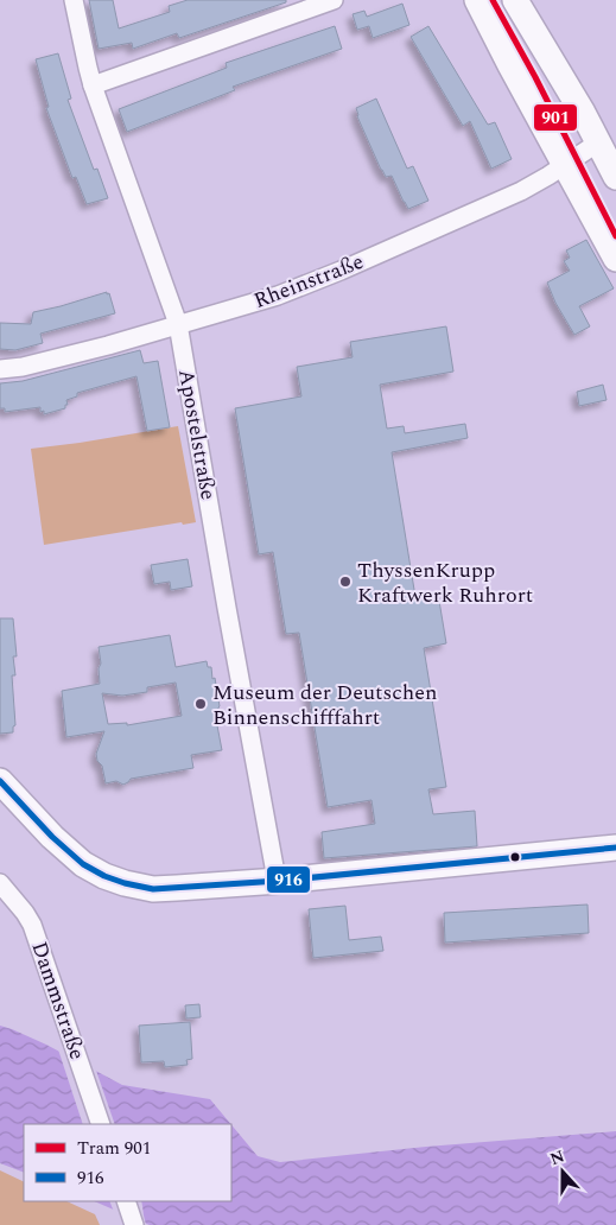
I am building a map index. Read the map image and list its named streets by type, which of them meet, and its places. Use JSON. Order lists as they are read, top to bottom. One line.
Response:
{"streets":{"street":["Rheinstraße","Apostelstraße","Dammstraße"]},"crossings":[["Rheinstraße","Apostelstraße"]],"places":["ThyssenKrupp Kraftwerk Ruhrort","Museum der Deutschen Binnenschifffahrt"],"lines":["tram line 901","transit line 916"],"legend":["Tram 901","916"],"north":"top"}
